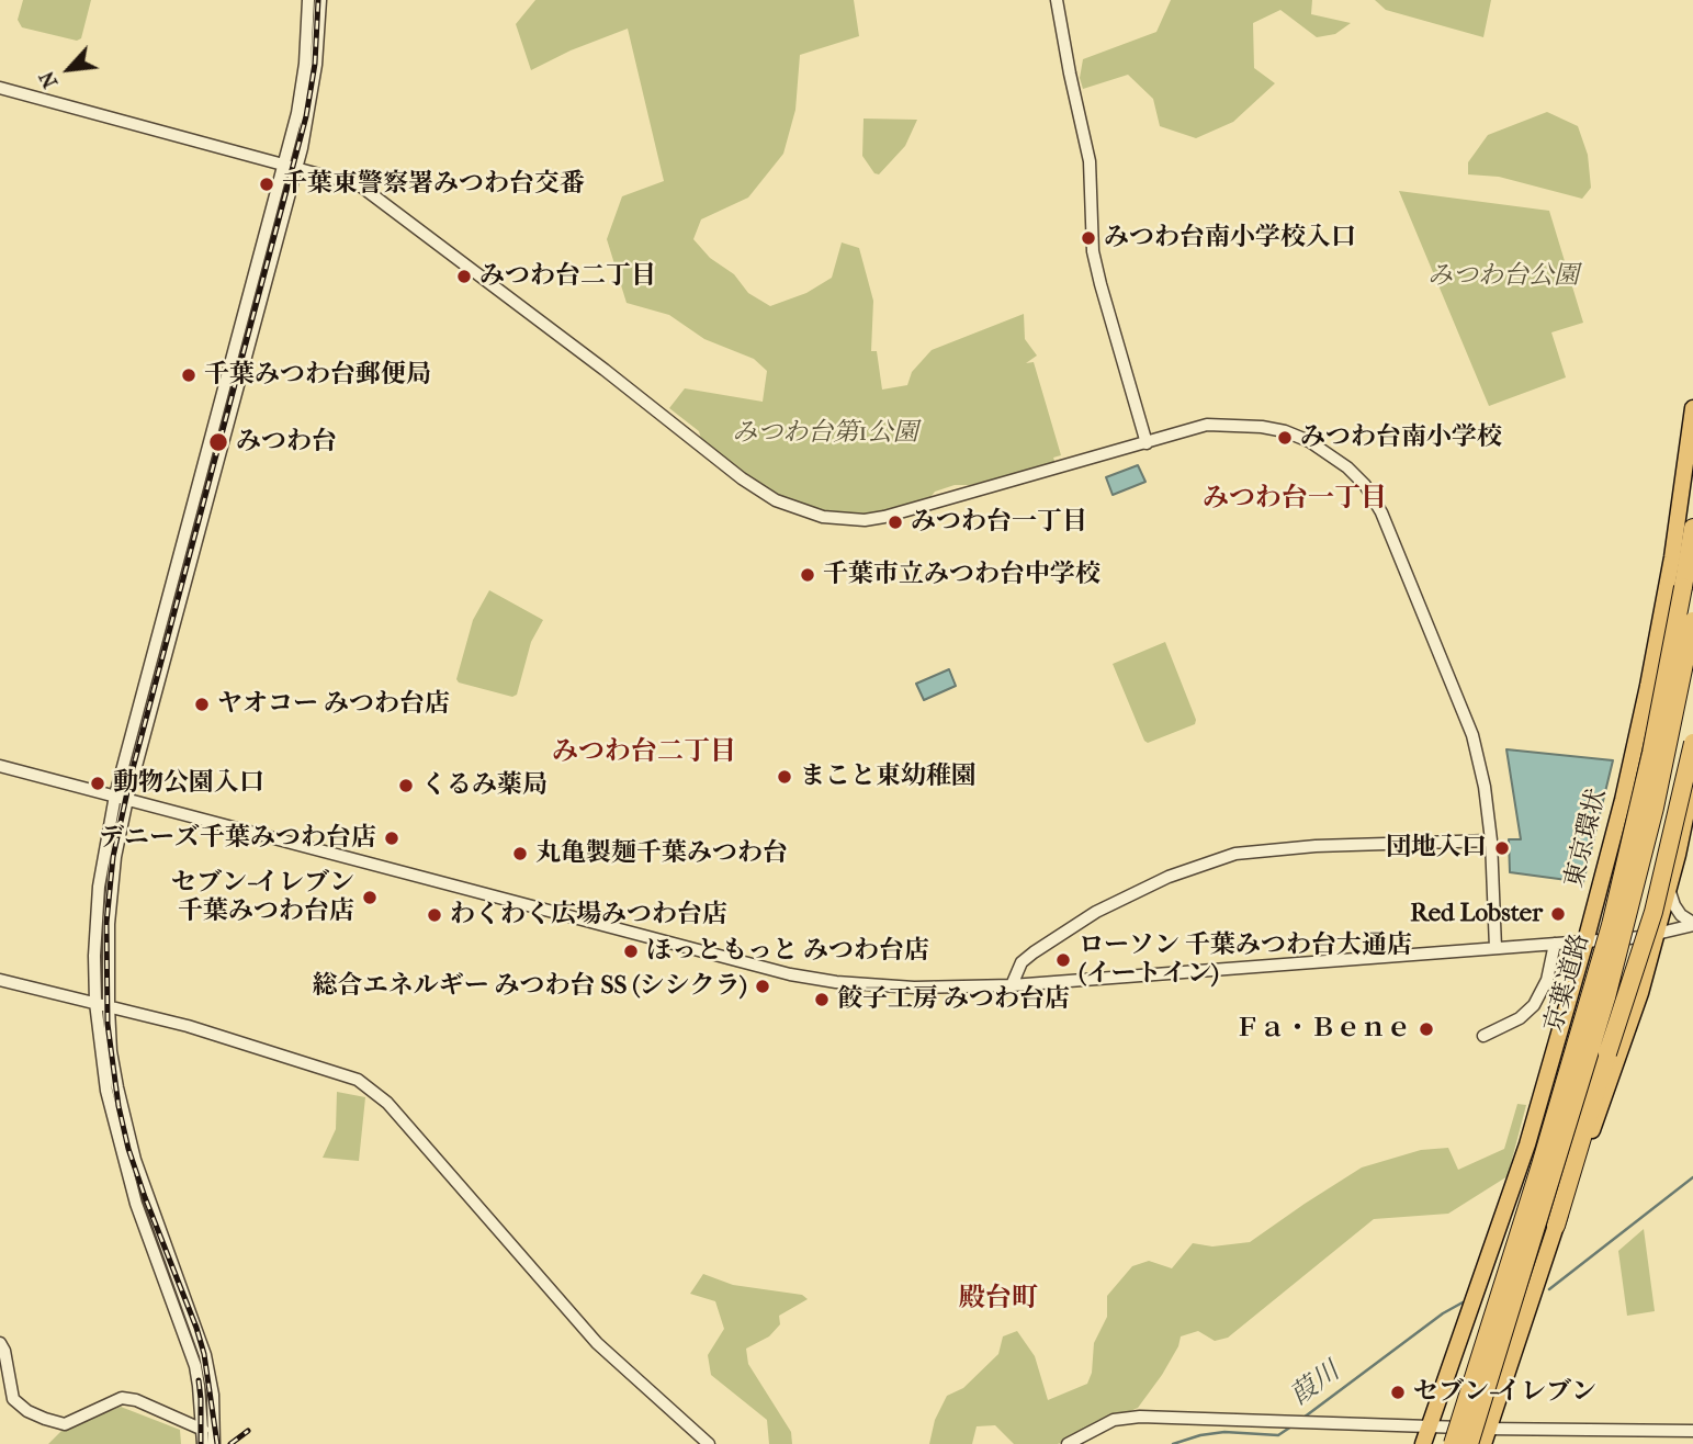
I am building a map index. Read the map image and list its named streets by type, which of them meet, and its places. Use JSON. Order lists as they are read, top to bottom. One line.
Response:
{"streets":{"highway":["東京環状","京葉道路"]},"districts":["みつわ台一丁目","みつわ台二丁目","殿台町"],"water":["葭川"],"parks":["みつわ台公園","みつわ台第1公園"],"places":["千葉東警察署みつわ台交番","みつわ台南小学校入口","みつわ台二丁目","千葉みつわ台郵便局","みつわ台南小学校","みつわ台","みつわ台一丁目","千葉市立みつわ台中学校","ヤオコー みつわ台店","まこと東幼稚園","動物公園入口","くるみ薬局","デニーズ千葉みつわ台店","団地入口","丸亀製麺千葉みつわ台","セブン-イレブン 千葉みつわ台店","Red Lobster","わくわく広場みつわ台店","ほっともっと みつわ台店","ローソン 千葉みつわ台大通店 (イートイン)","総合エネルギー みつわ台 SS (シシクラ)","餃子工房 みつわ台店","Ｆａ・Ｂｅｎｅ","セブン-イレブン"],"north":"bottom left"}
